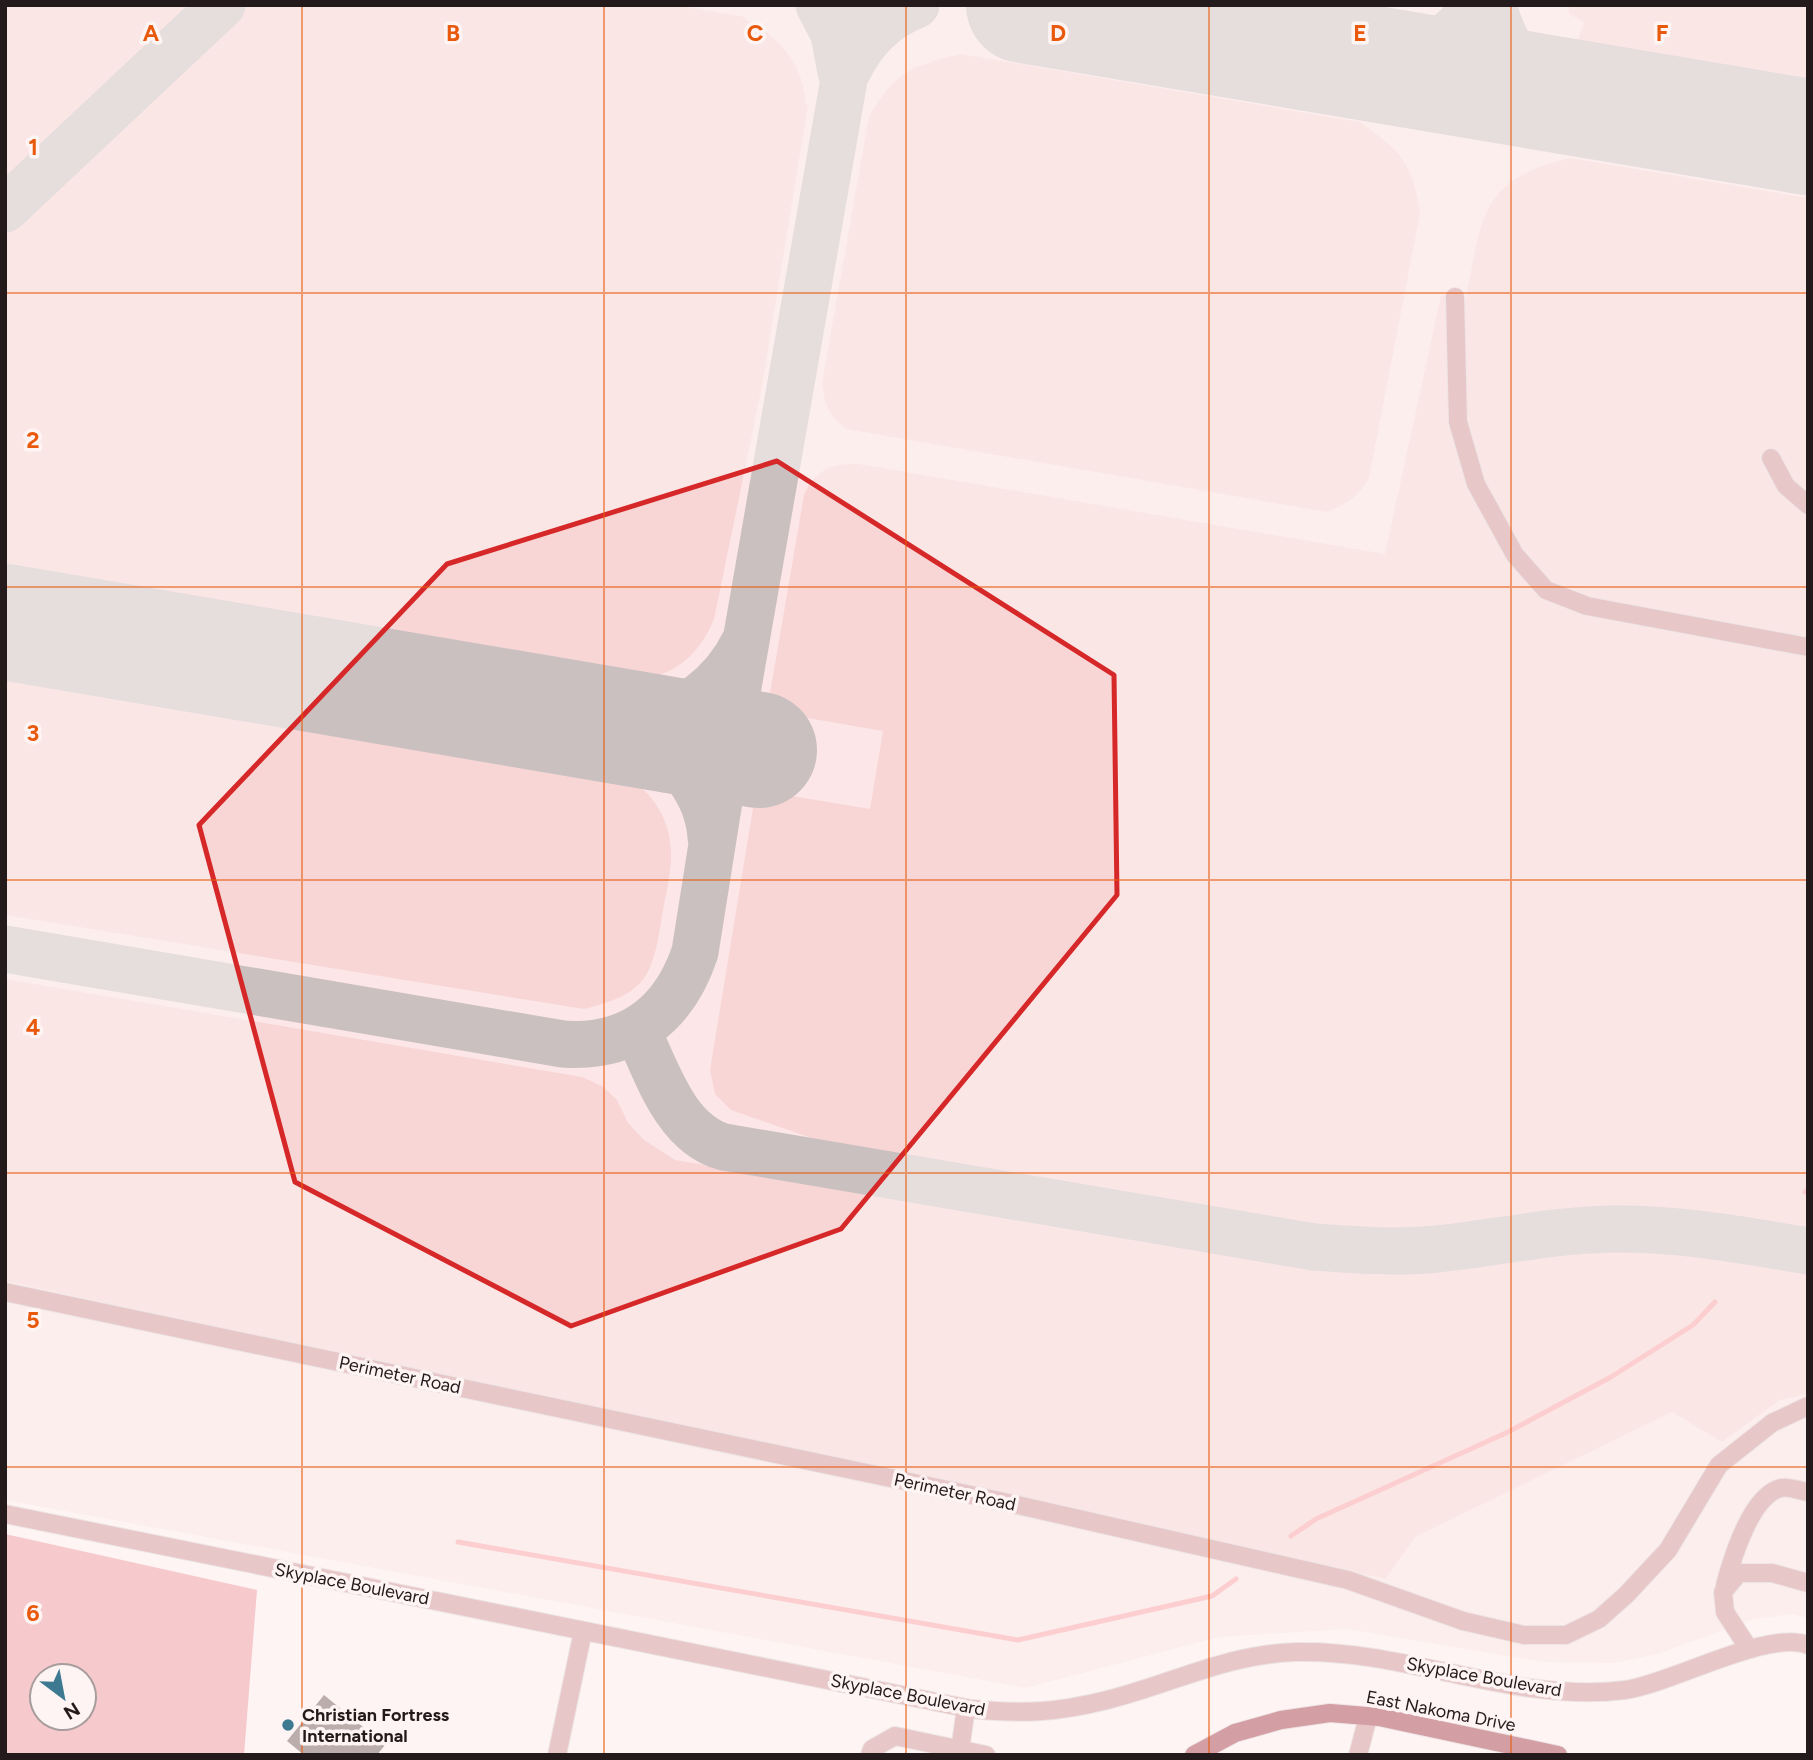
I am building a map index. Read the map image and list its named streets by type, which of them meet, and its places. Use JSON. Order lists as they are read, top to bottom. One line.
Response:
{"streets":{"main road":["East Nakoma Drive"],"street":["Perimeter Road","Skyplace Boulevard"]},"places":["Christian Fortress International"],"north":"bottom right","grid":{"columns":["A","B","C","D","E","F"],"rows":["1","2","3","4","5","6"]}}
